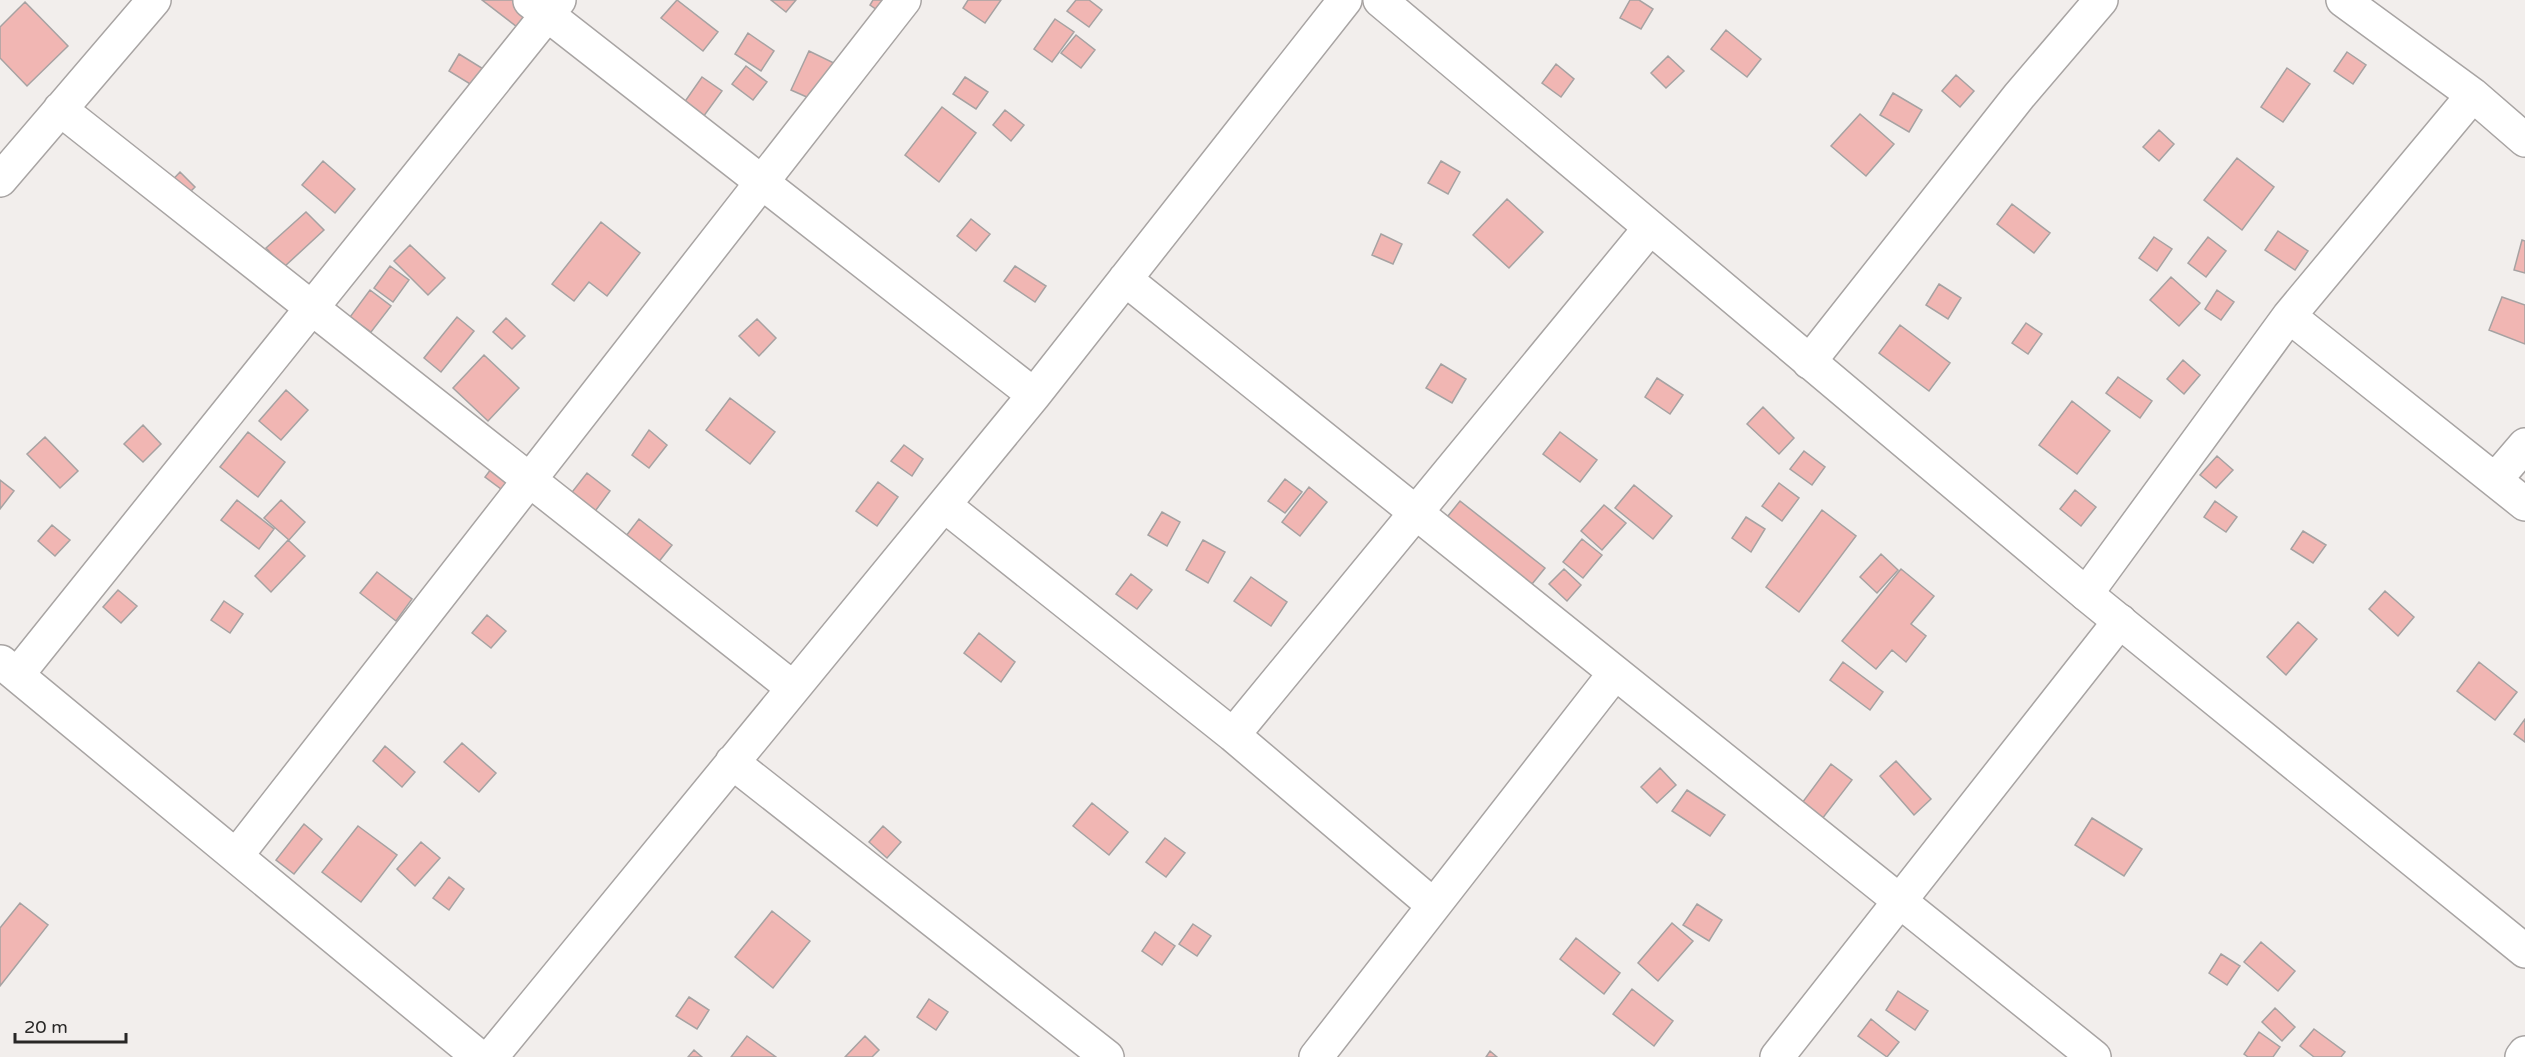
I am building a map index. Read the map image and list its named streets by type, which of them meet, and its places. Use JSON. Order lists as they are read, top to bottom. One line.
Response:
{"scale_bar":"20 m"}
